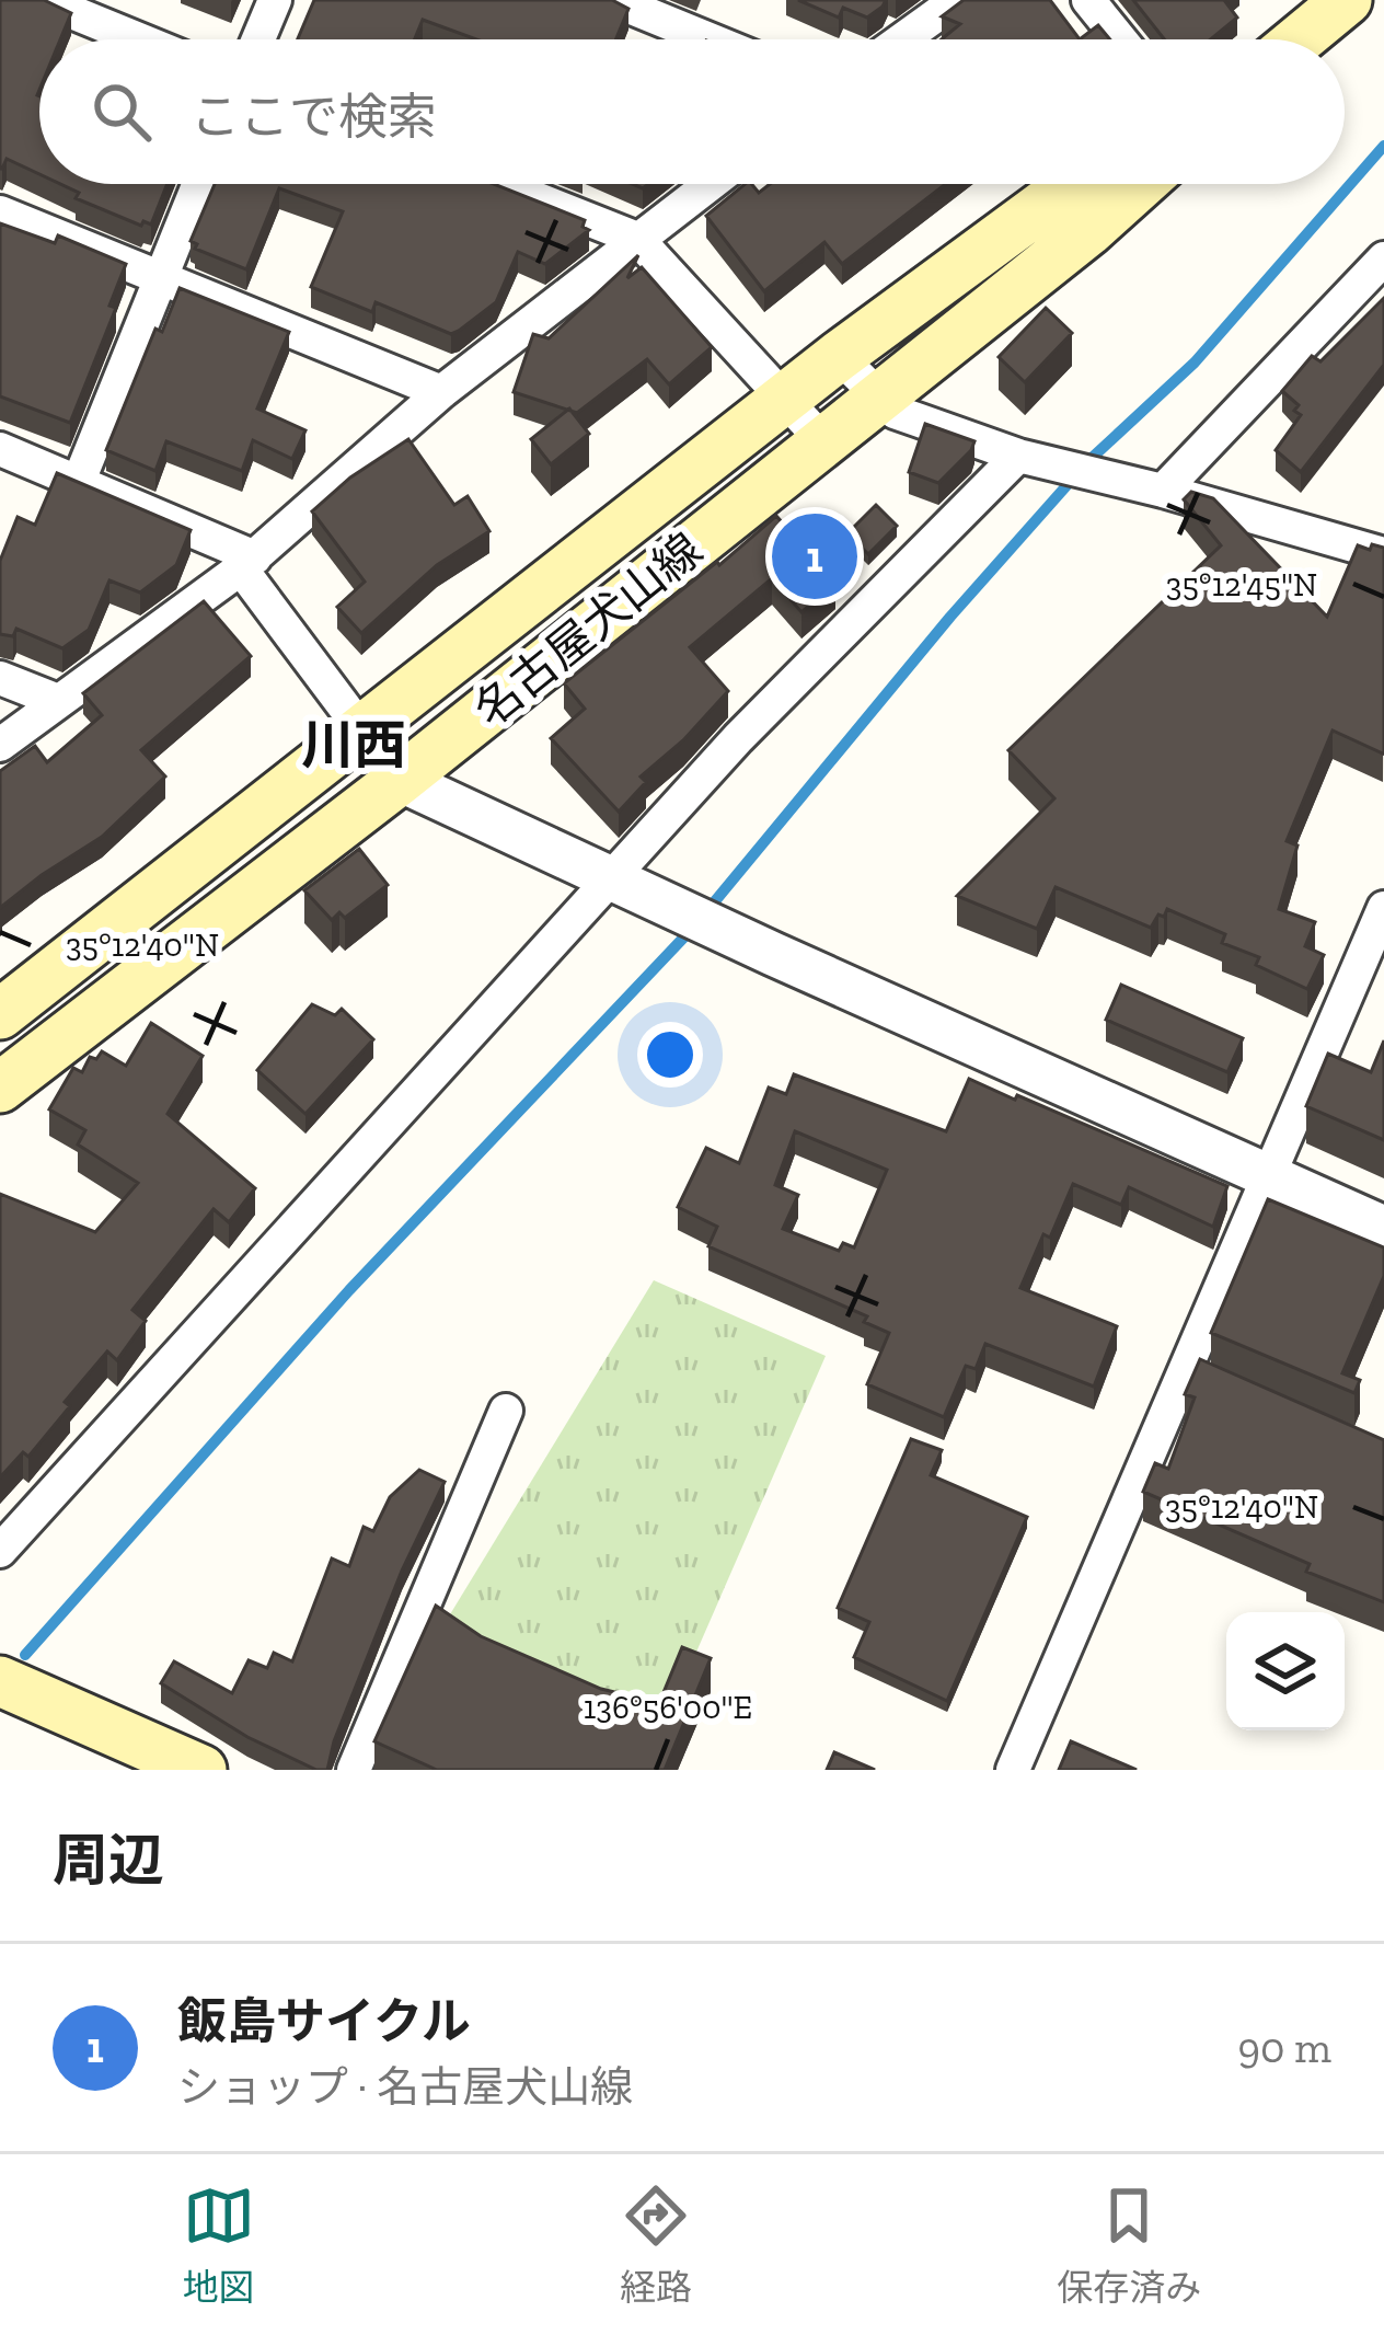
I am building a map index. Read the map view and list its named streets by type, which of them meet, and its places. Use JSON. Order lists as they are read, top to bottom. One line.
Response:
{"streets":{"main road":["名古屋犬山線"]},"districts":["川西"],"page":{"search":"ここで検索","pins":"1","heading":"周辺","list":[{"mark":"1","name":"飯島サイクル","note":"ショップ · 名古屋犬山線","value":"90 m"}],"nav":["地図","経路","保存済み"]},"coordinates":["35°12'45\"N","35°12'40\"N","136°56'00\"E"]}
